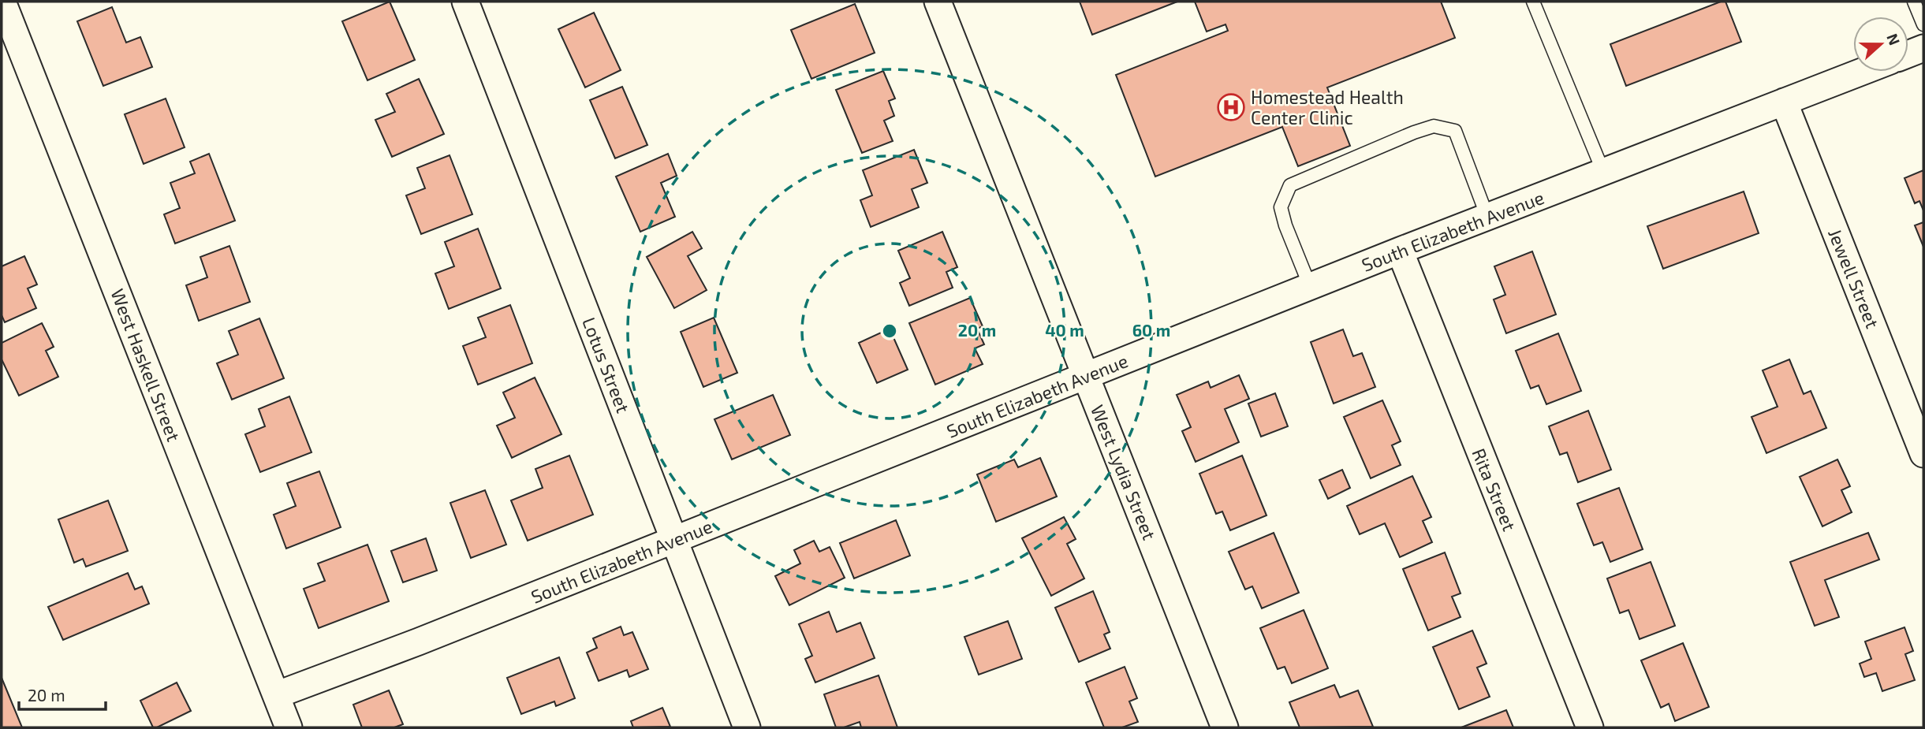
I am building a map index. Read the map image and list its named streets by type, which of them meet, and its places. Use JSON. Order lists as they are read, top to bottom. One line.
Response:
{"streets":{"street":["South Elizabeth Avenue","Jewell Street","West Haskell Street","Lotus Street","West Lydia Street","Rita Street"]},"crossings":[["South Elizabeth Avenue","Jewell Street"],["South Elizabeth Avenue","West Haskell Street"],["South Elizabeth Avenue","Lotus Street"],["South Elizabeth Avenue","West Lydia Street"],["South Elizabeth Avenue","Rita Street"]],"places":{"hospital":["Homestead Health Center Clinic"]},"scale_bar":"20 m","north":"right","rings":["20 m","40 m","60 m"]}
